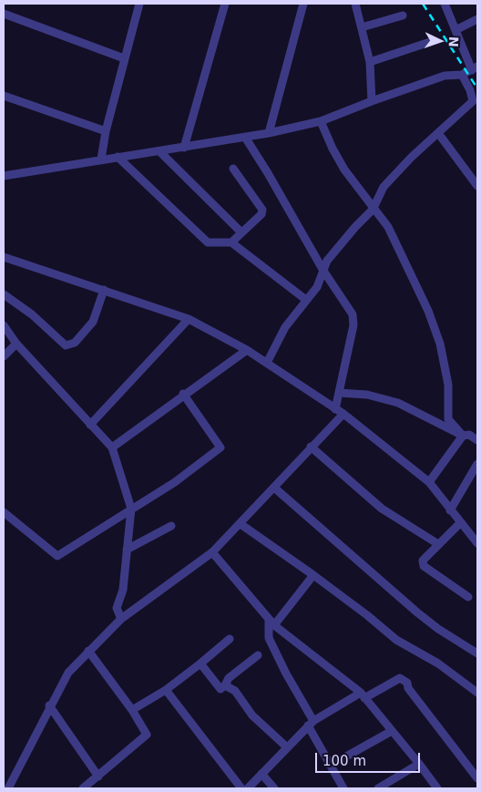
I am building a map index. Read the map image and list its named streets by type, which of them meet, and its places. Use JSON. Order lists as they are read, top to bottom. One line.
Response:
{"scale_bar":"100 m","north":"right"}
